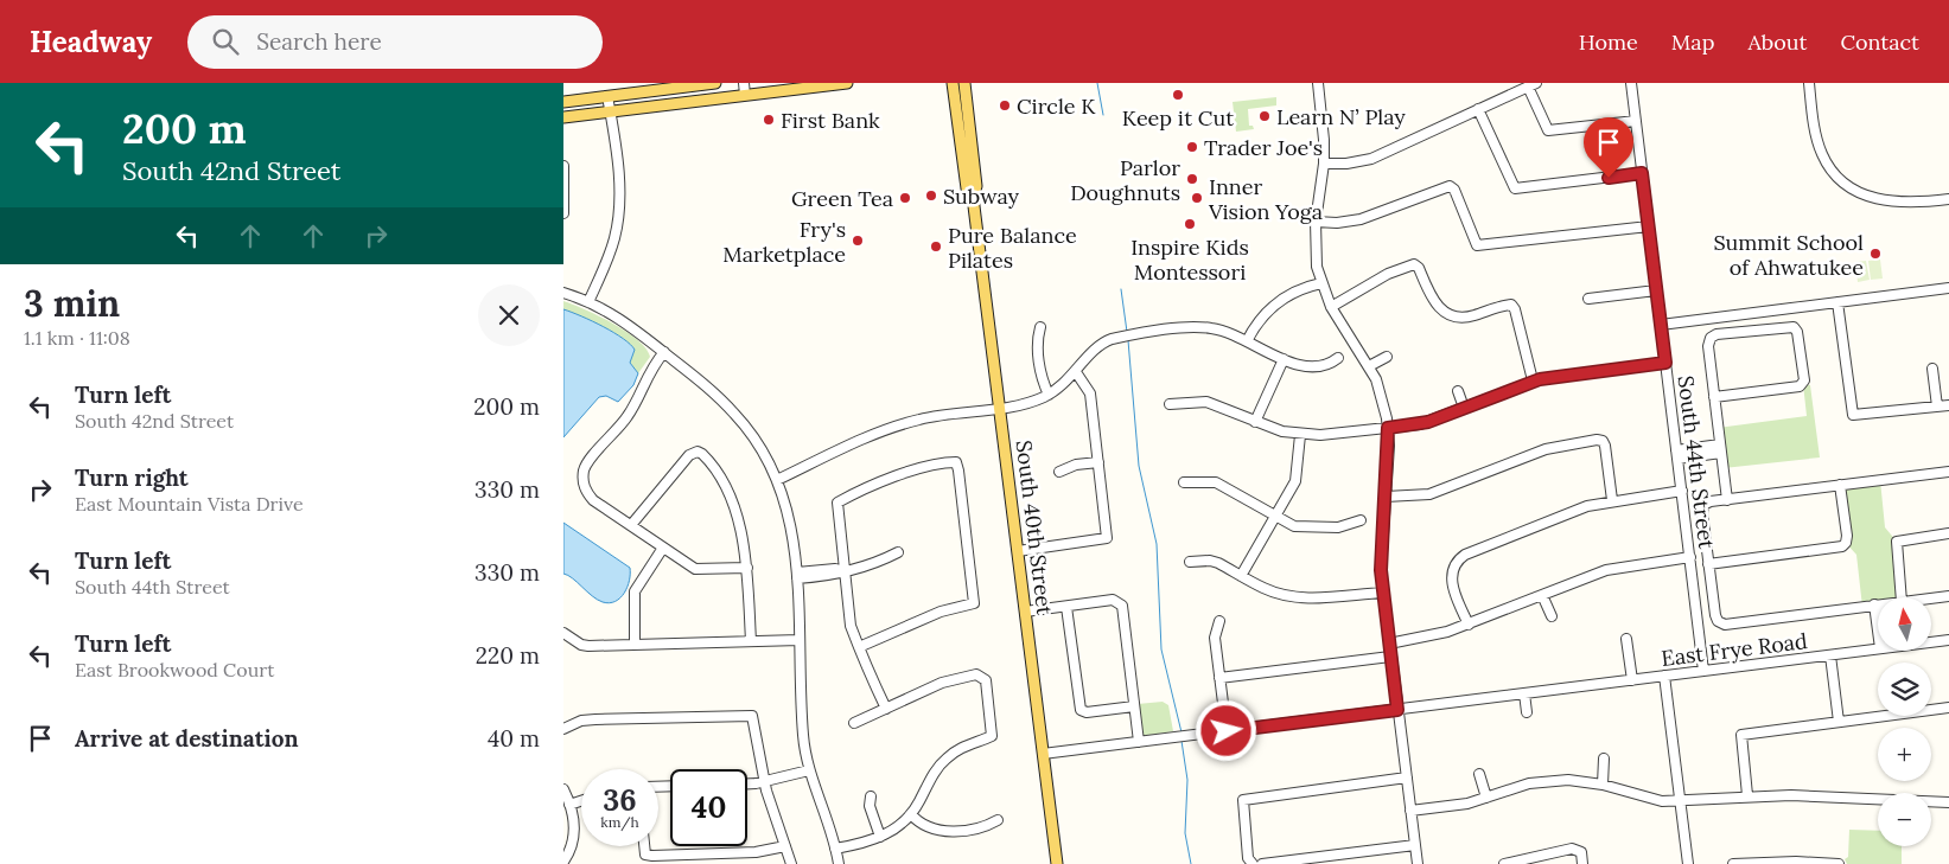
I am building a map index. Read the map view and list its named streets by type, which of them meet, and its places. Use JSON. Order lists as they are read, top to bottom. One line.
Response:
{"streets":{"main road":["South 40th Street"],"street":["South 44th Street","East Frye Road"]},"crossings":[["South 44th Street","East Frye Road"],["South 40th Street","East Frye Road"]],"places":["Keep it Cut","Circle K","Learn N’ Play","First Bank","Trader Joe's","Parlor Doughnuts","Subway","Green Tea","Inner Vision Yoga","Inspire Kids Montessori","Fry's Marketplace","Pure Balance Pilates","Summit School of Ahwatukee"],"north":"top","page":{"header":"Headway","search":"Search here","nav":["Home","Map","About","Contact"],"turn":["200 m","South 42nd Street"],"heading":["3 min","1.1 km · 11:08"],"list":[{"name":"Turn left","note":"South 42nd Street","value":"200 m"},{"name":"Turn right","note":"East Mountain Vista Drive","value":"330 m"},{"name":"Turn left","note":"South 44th Street","value":"330 m"},{"name":"Turn left","note":"East Brookwood Court","value":"220 m"},{"name":"Arrive at destination","value":"40 m"}],"map_buttons":["+","−"],"speed":"36 km/h","limit":"40"}}
